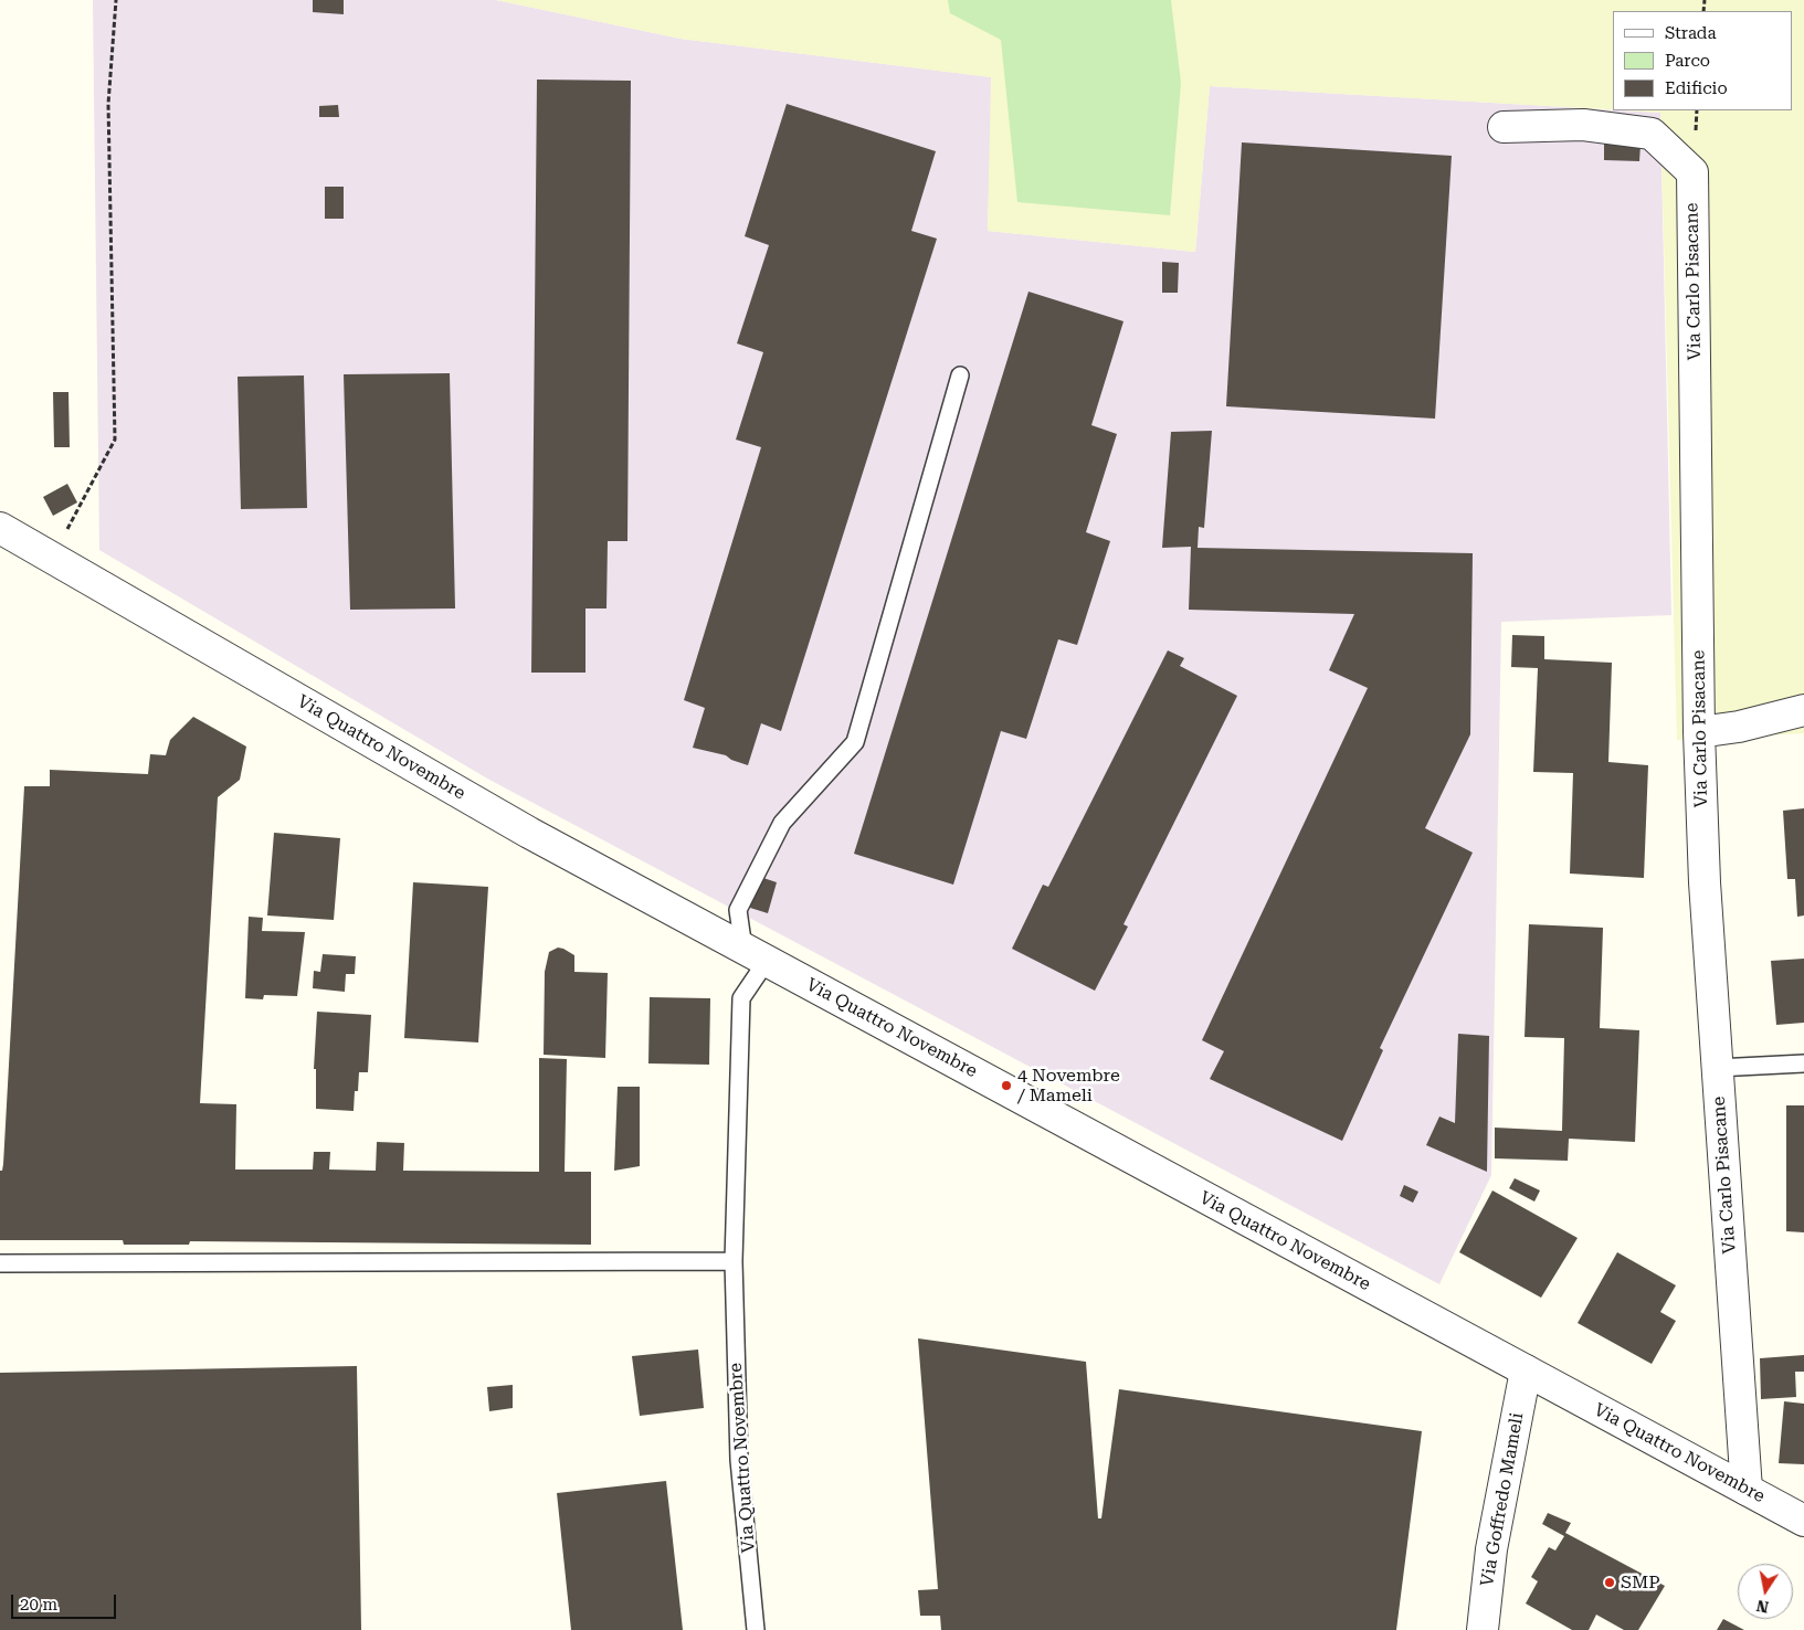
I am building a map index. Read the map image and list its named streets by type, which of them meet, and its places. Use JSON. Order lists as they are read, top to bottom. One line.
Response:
{"streets":{"street":["Via Carlo Pisacane","Via Quattro Novembre","Via Goffredo Mameli"]},"crossings":[["Via Carlo Pisacane","Via Quattro Novembre"],["Via Quattro Novembre","Via Goffredo Mameli"]],"places":["4 Novembre / Mameli","SMP"],"legend":["Strada","Parco","Edificio"],"scale_bar":"20 m","north":"bottom"}
